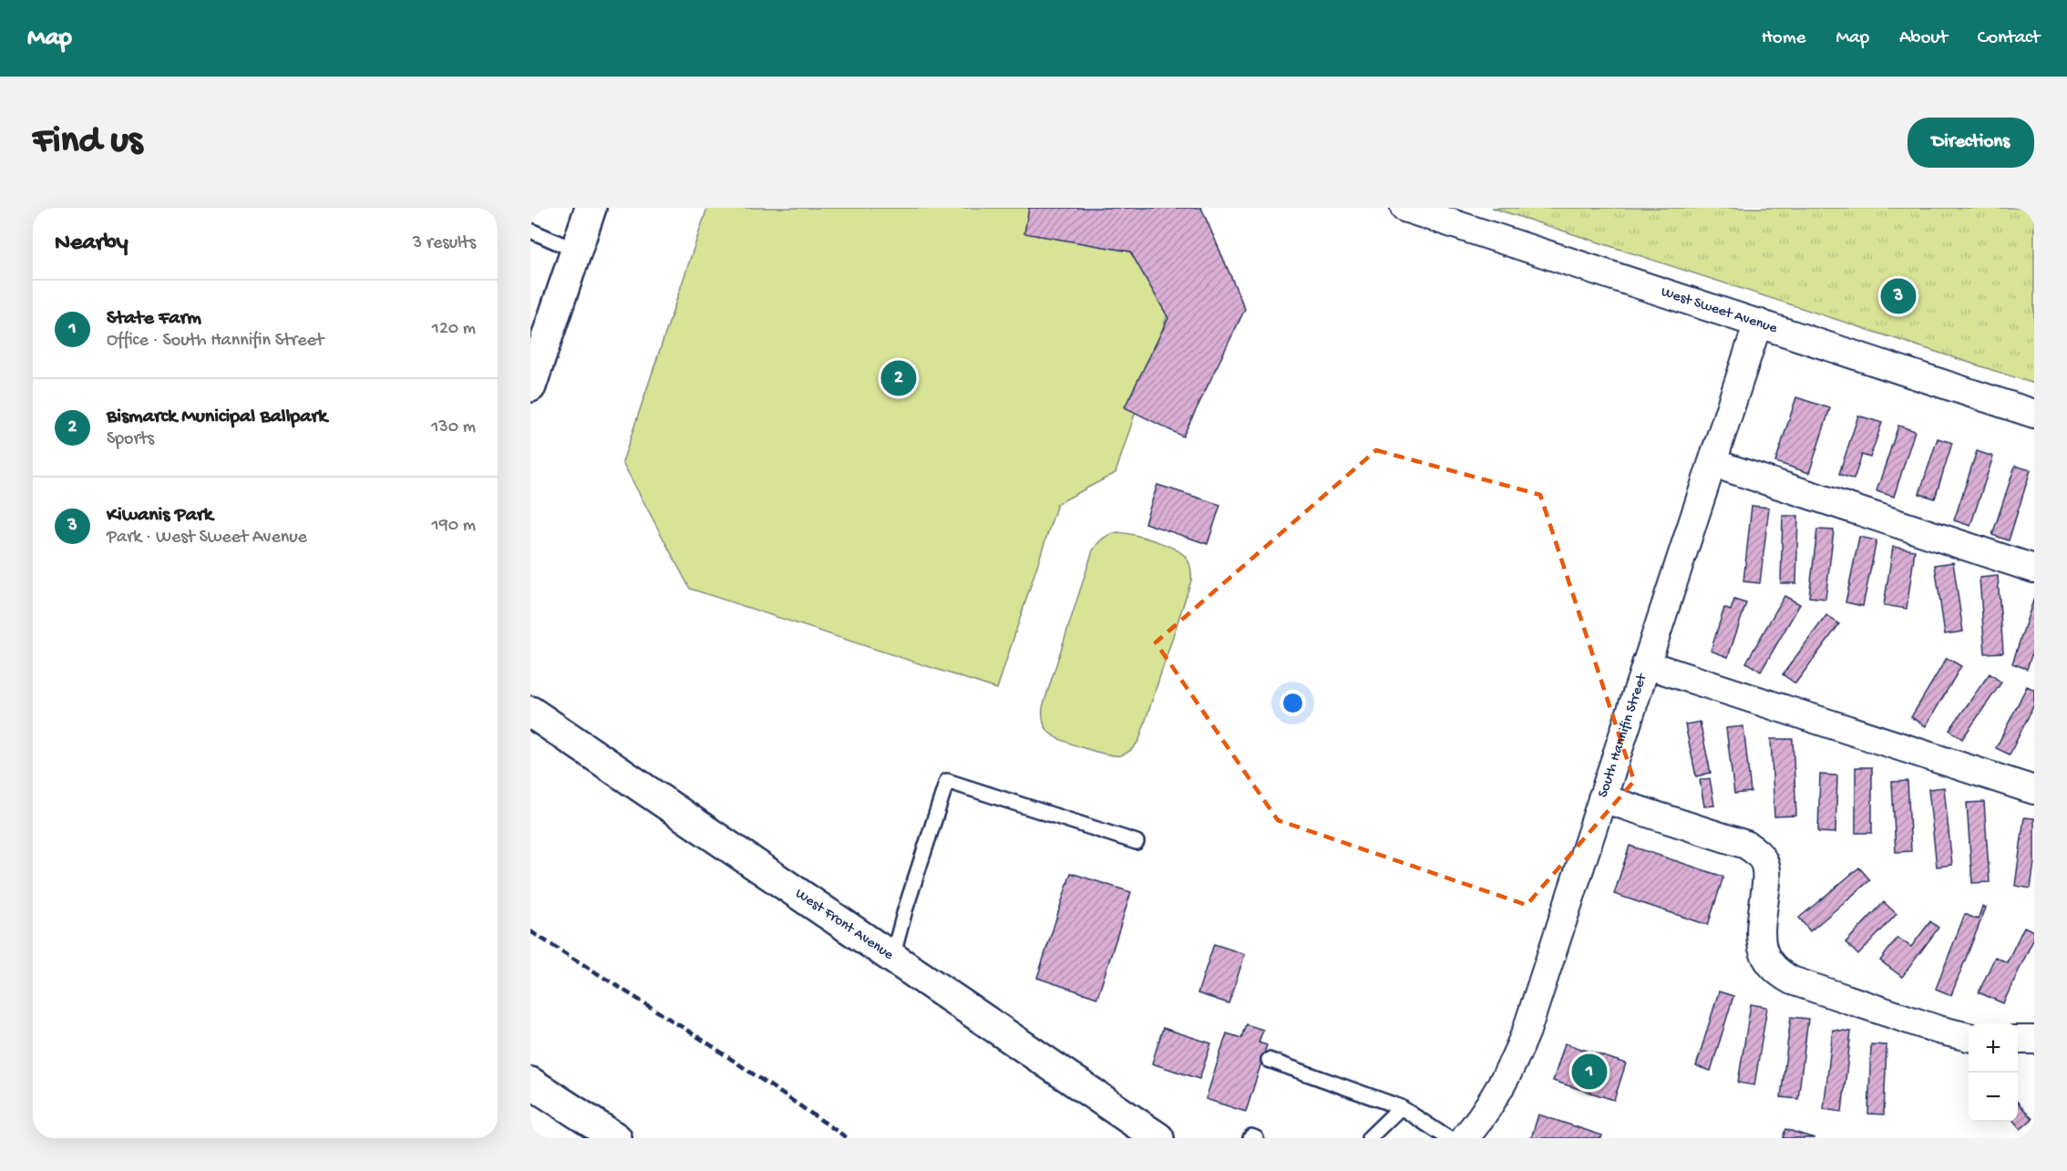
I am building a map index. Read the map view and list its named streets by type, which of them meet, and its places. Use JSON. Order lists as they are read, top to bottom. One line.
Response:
{"streets":{"street":["West Sweet Avenue","South Hannifin Street","West Front Avenue"]},"crossings":[["West Sweet Avenue","South Hannifin Street"]],"page":{"header":"Map","nav":["Home","Map","About","Contact"],"buttons":"Directions","title":"Find us","heading":["Nearby","3 results"],"pins":["3","2","1"],"list":[{"mark":"1","name":"State Farm","note":"Office · South Hannifin Street","value":"120 m"},{"mark":"2","name":"Bismarck Municipal Ballpark","note":"Sports","value":"130 m"},{"mark":"3","name":"Kiwanis Park","note":"Park · West Sweet Avenue","value":"190 m"}],"map_buttons":["+","−"]}}
